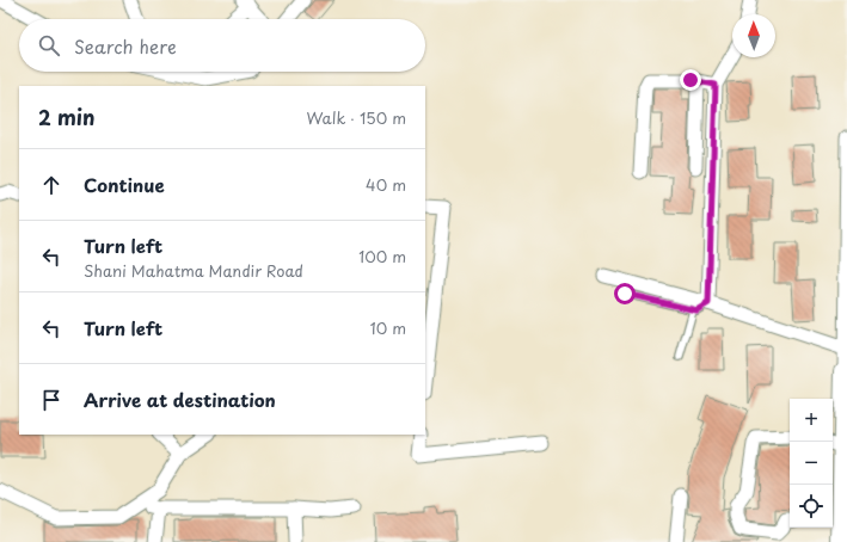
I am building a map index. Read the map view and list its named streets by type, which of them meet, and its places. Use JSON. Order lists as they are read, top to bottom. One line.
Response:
{"north":"top","page":{"search":"Search here","heading":["2 min","Walk · 150 m"],"list":[["Continue","40 m"],["Turn left","Shani Mahatma Mandir Road","100 m"],["Turn left","10 m"],"Arrive at destination"],"map_buttons":["+","−"]}}
